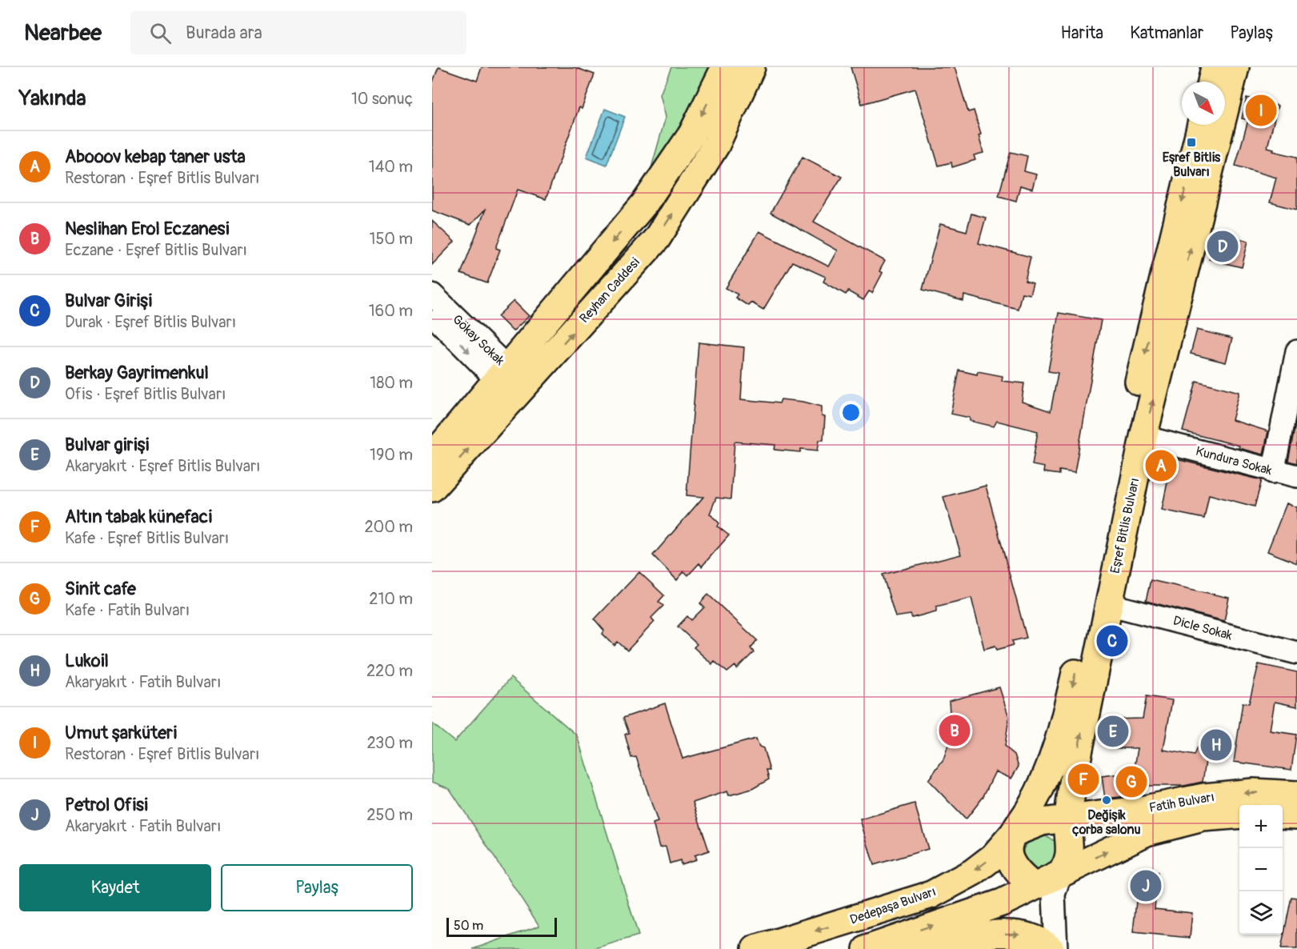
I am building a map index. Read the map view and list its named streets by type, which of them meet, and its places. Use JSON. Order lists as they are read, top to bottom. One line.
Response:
{"streets":{"main road":["Reyhan Caddesi","Eşref Bitlis Bulvarı","Fatih Bulvarı","Dedepaşa Bulvarı"],"street":["Gökay Sokak","Kundura Sokak","Dicle Sokak"]},"crossings":[["Reyhan Caddesi","Gökay Sokak"],["Kundura Sokak","Eşref Bitlis Bulvarı"],["Eşref Bitlis Bulvarı","Dicle Sokak"],["Eşref Bitlis Bulvarı","Fatih Bulvarı"],["Eşref Bitlis Bulvarı","Dedepaşa Bulvarı"],["Fatih Bulvarı","Dedepaşa Bulvarı"]],"places":{"transit":["Eşref Bitlis Bulvarı"],"other":["Değişik çorba salonu"]},"scale_bar":"50 m","north":"bottom right","page":{"header":"Nearbee","search":"Burada ara","nav":["Harita","Katmanlar","Paylaş"],"heading":["Yakında","10 sonuç"],"pins":["I","D","A","C","B","E","H","F","G","J"],"list":[{"mark":"A","name":"Abooov kebap taner usta","note":"Restoran · Eşref Bitlis Bulvarı","value":"140 m"},{"mark":"B","name":"Neslihan Erol Eczanesi","note":"Eczane · Eşref Bitlis Bulvarı","value":"150 m"},{"mark":"C","name":"Bulvar Girişi","note":"Durak · Eşref Bitlis Bulvarı","value":"160 m"},{"mark":"D","name":"Berkay Gayrimenkul","note":"Ofis · Eşref Bitlis Bulvarı","value":"180 m"},{"mark":"E","name":"Bulvar girişi","note":"Akaryakıt · Eşref Bitlis Bulvarı","value":"190 m"},{"mark":"F","name":"Altın tabak künefaci","note":"Kafe · Eşref Bitlis Bulvarı","value":"200 m"},{"mark":"G","name":"Sinit cafe","note":"Kafe · Fatih Bulvarı","value":"210 m"},{"mark":"H","name":"Lukoil","note":"Akaryakıt · Fatih Bulvarı","value":"220 m"},{"mark":"I","name":"Umut şarküteri","note":"Restoran · Eşref Bitlis Bulvarı","value":"230 m"},{"mark":"J","name":"Petrol Ofisi","note":"Akaryakıt · Fatih Bulvarı","value":"250 m"}],"map_buttons":["+","−"],"buttons":["Kaydet","Paylaş"],"scale":"50 m"}}
